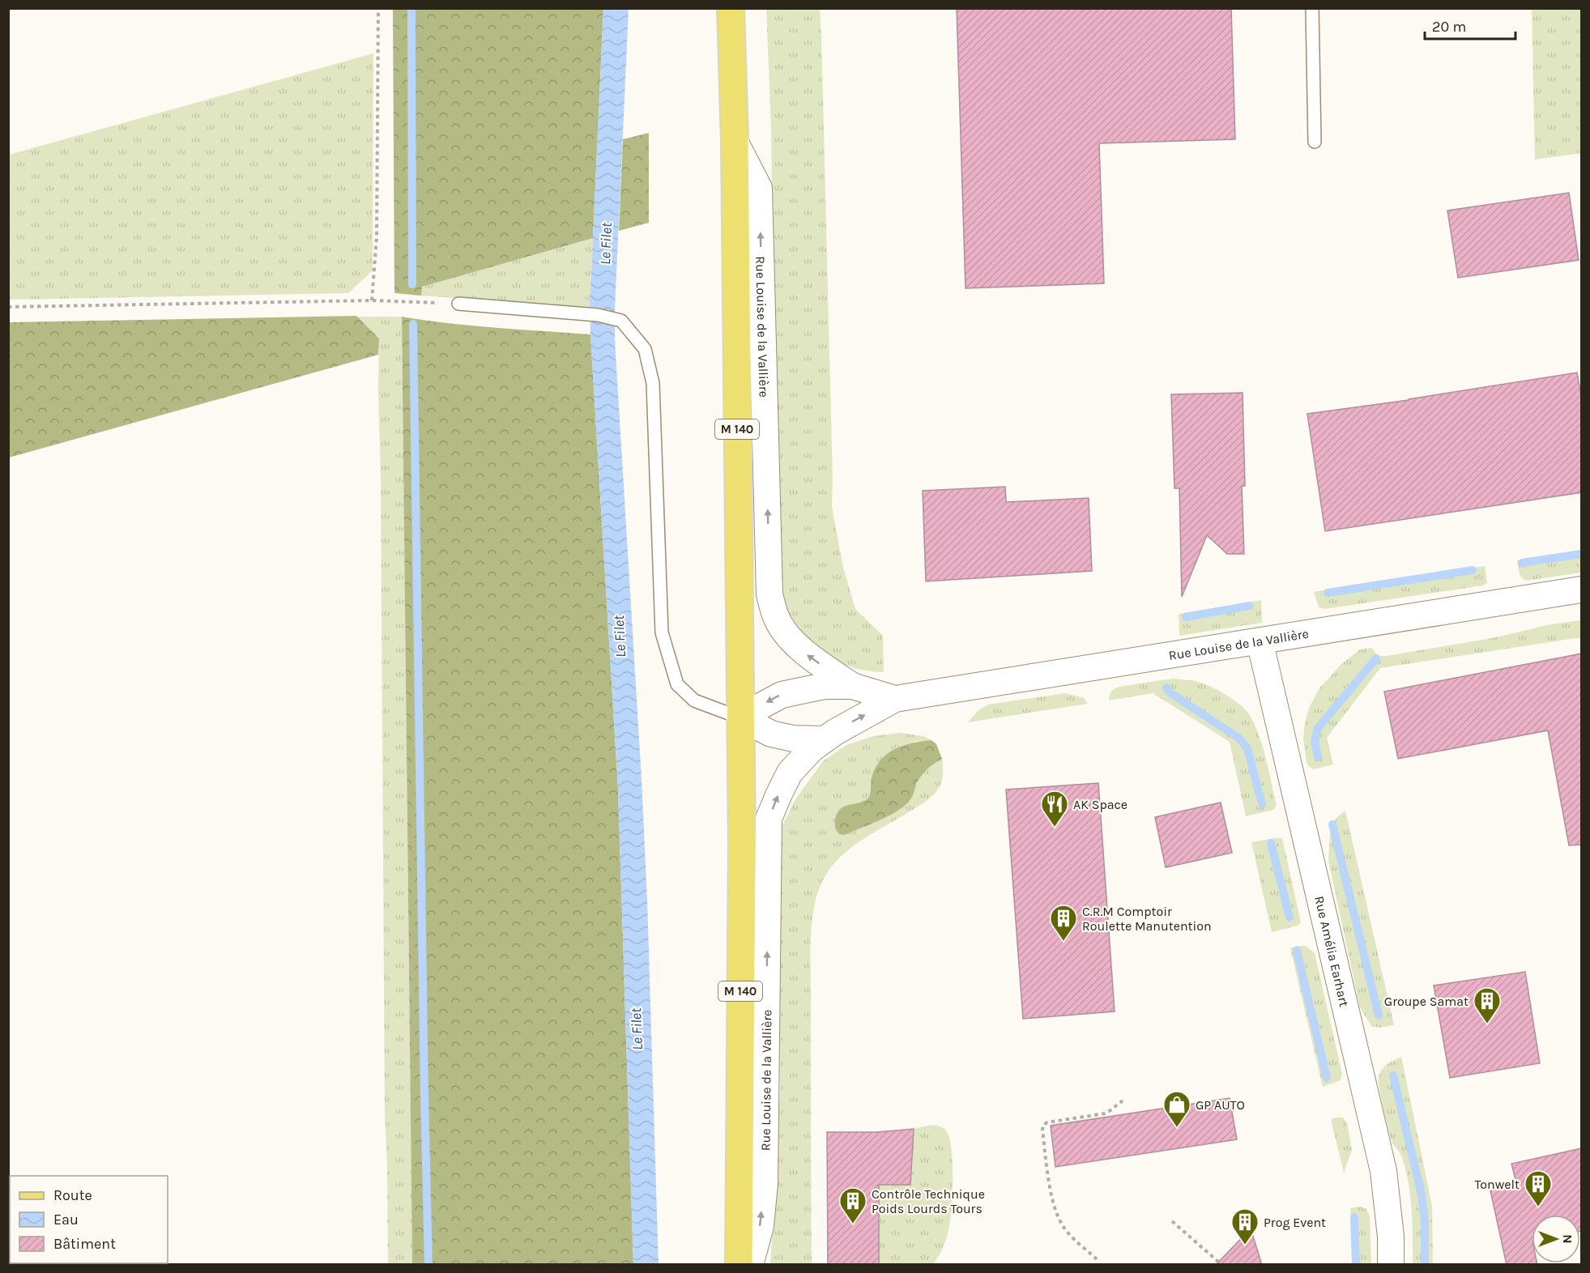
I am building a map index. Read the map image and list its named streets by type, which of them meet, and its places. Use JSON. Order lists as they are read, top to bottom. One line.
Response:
{"streets":{"main road":["M 140"],"street":["Rue Louise de la Vallière","Rue Amélia Earhart"]},"crossings":[["Rue Louise de la Vallière","M 140"],["Rue Louise de la Vallière","Rue Amélia Earhart"]],"one_way":["Rue Louise de la Vallière"],"water":["Le Filet"],"places":{"restaurant":["AK Space"],"building":["C.R.M Comptoir Roulette Manutention","Groupe Samat","Tonwelt","Contrôle Technique Poids Lourds Tours","Prog Event"],"shop":["GP AUTO"]},"legend":["Route","Eau","Bâtiment"],"scale_bar":"20 m","north":"right"}
